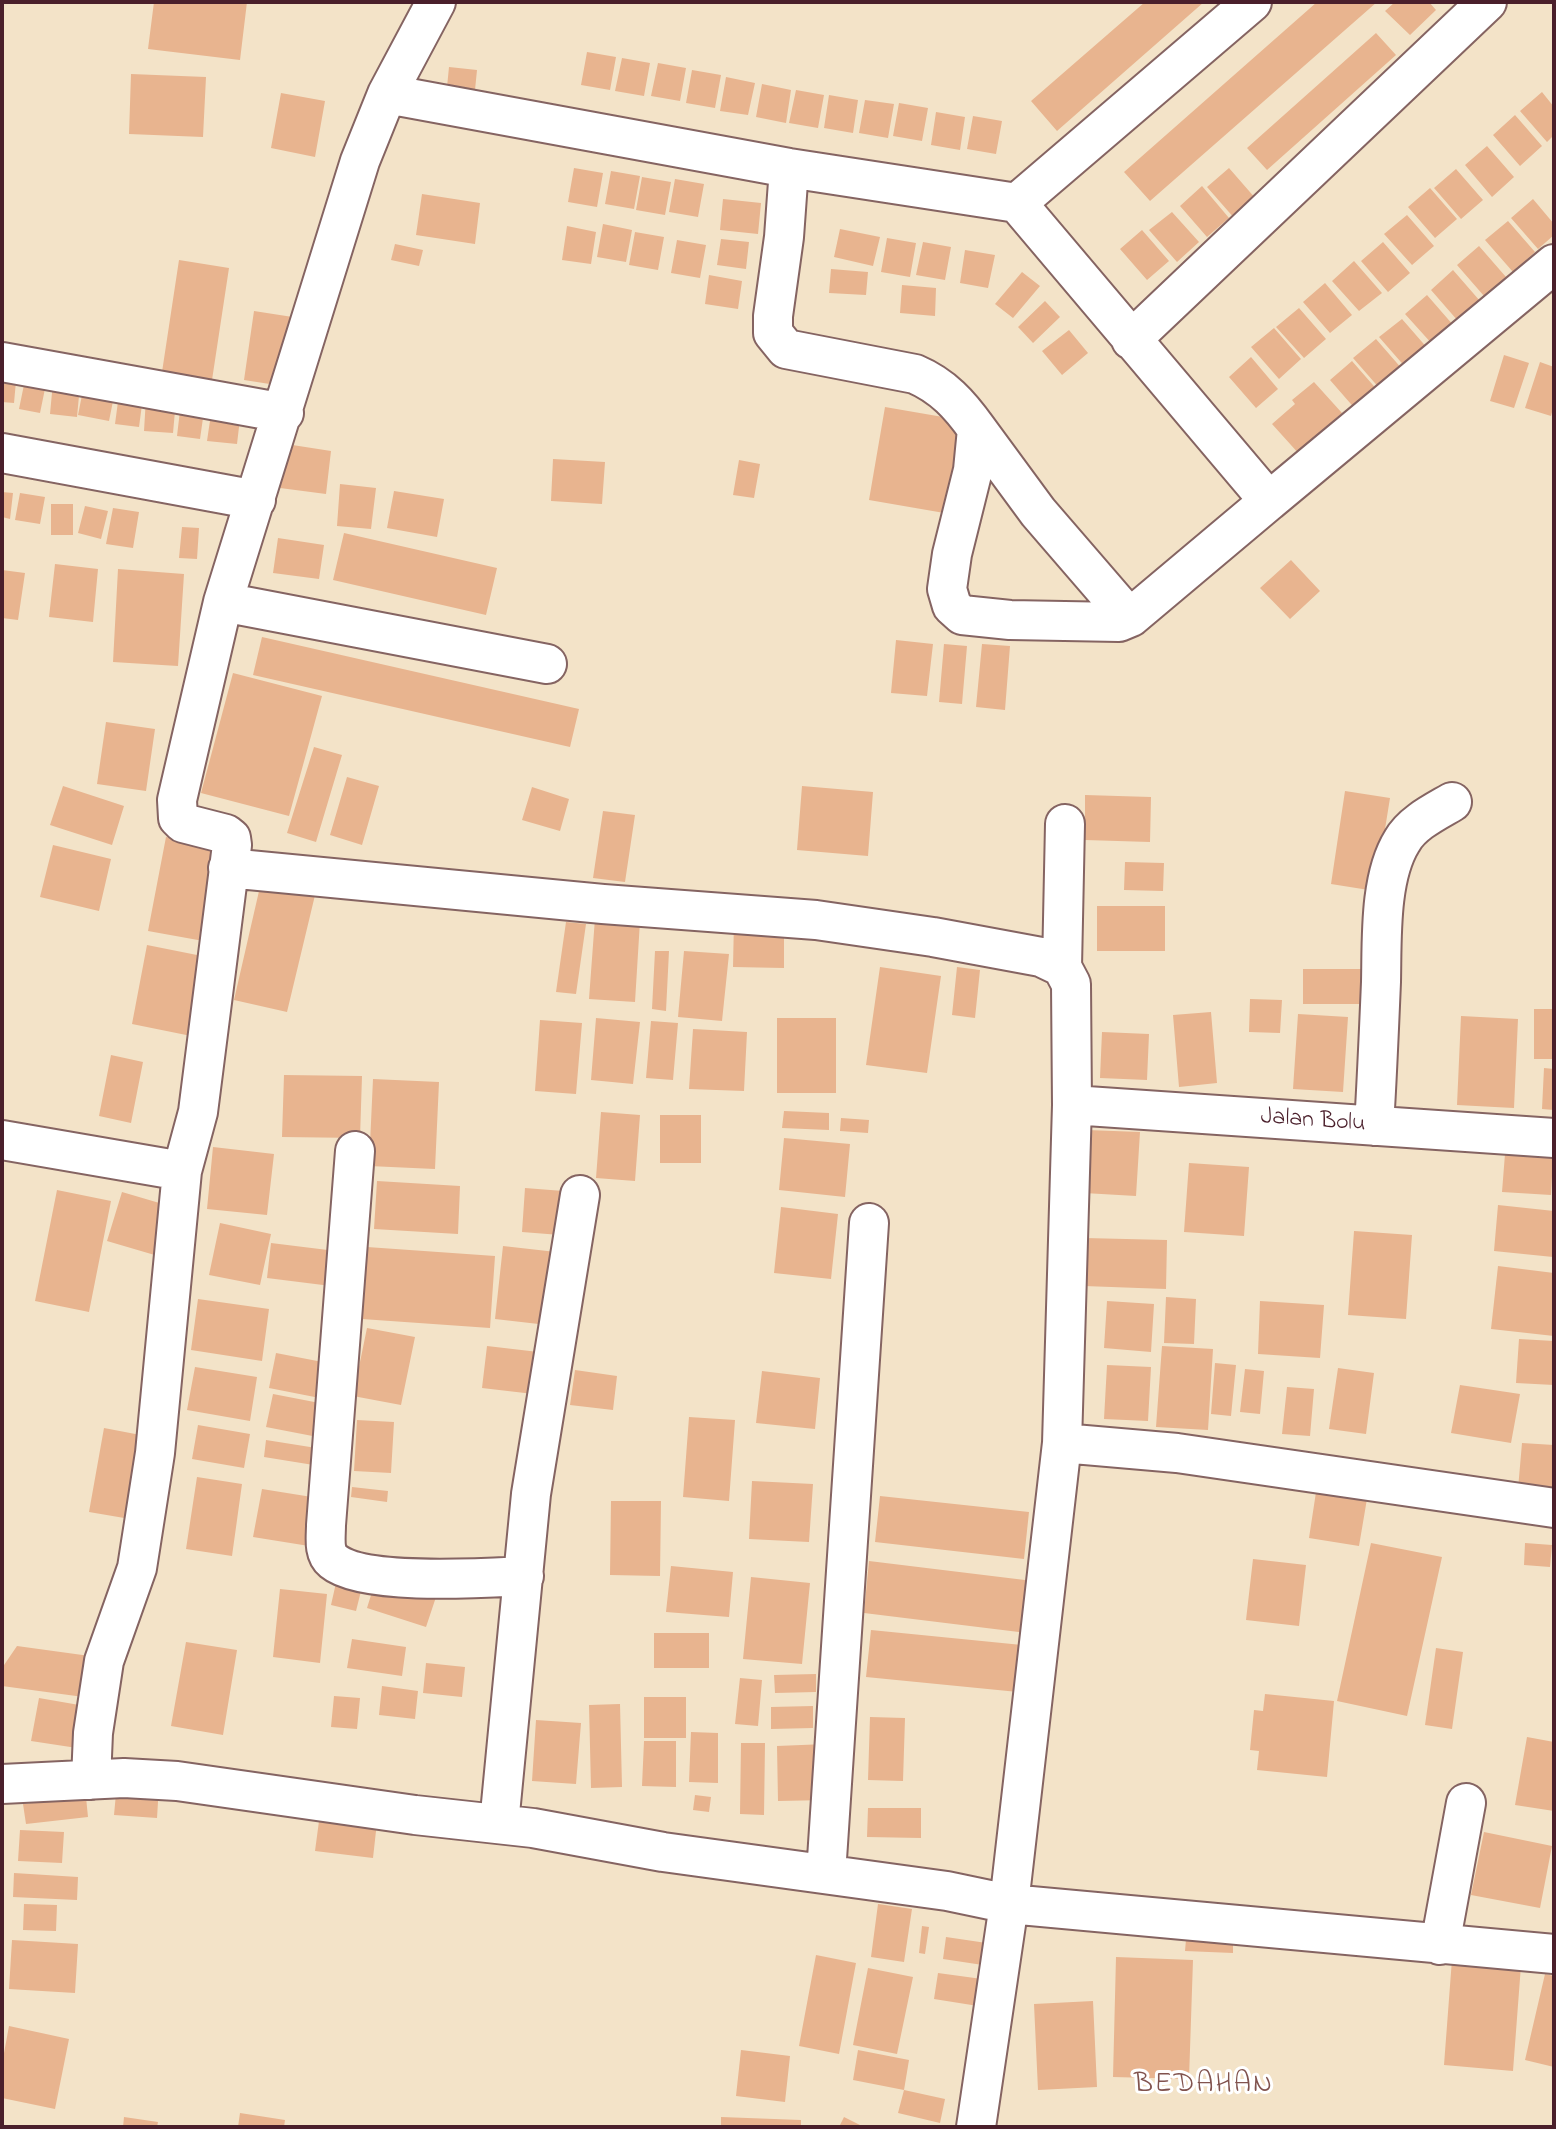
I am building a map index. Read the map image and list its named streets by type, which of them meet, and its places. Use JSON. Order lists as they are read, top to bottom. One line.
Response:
{"streets":{"street":["Jalan Bolu"]},"districts":["BEDAHAN"]}
